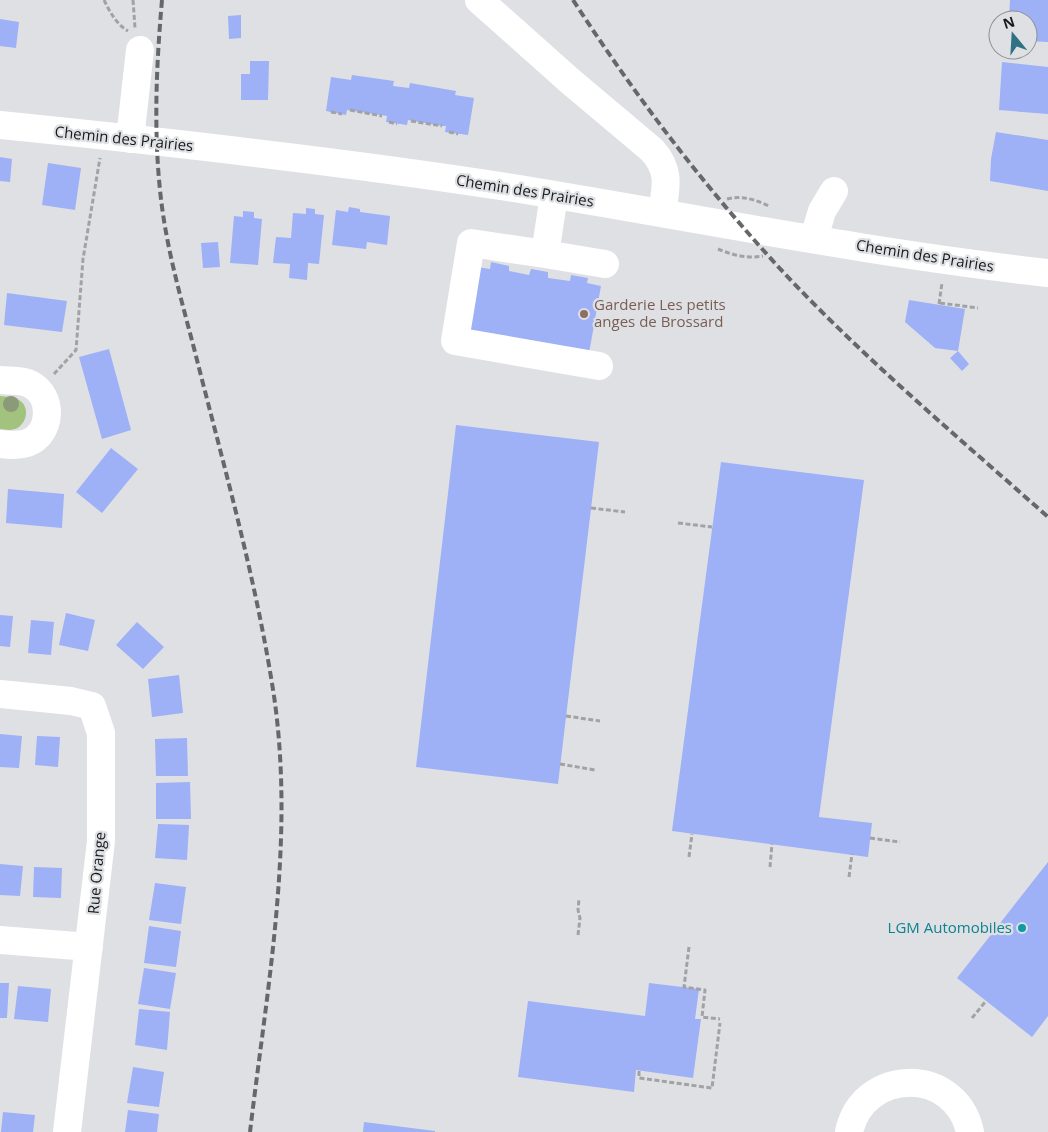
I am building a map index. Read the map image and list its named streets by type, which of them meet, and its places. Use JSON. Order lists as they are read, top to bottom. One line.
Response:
{"streets":{"street":["Chemin des Prairies","Rue Orange"]},"places":["Garderie Les petits anges de Brossard","LGM Automobiles"],"north":"top"}
